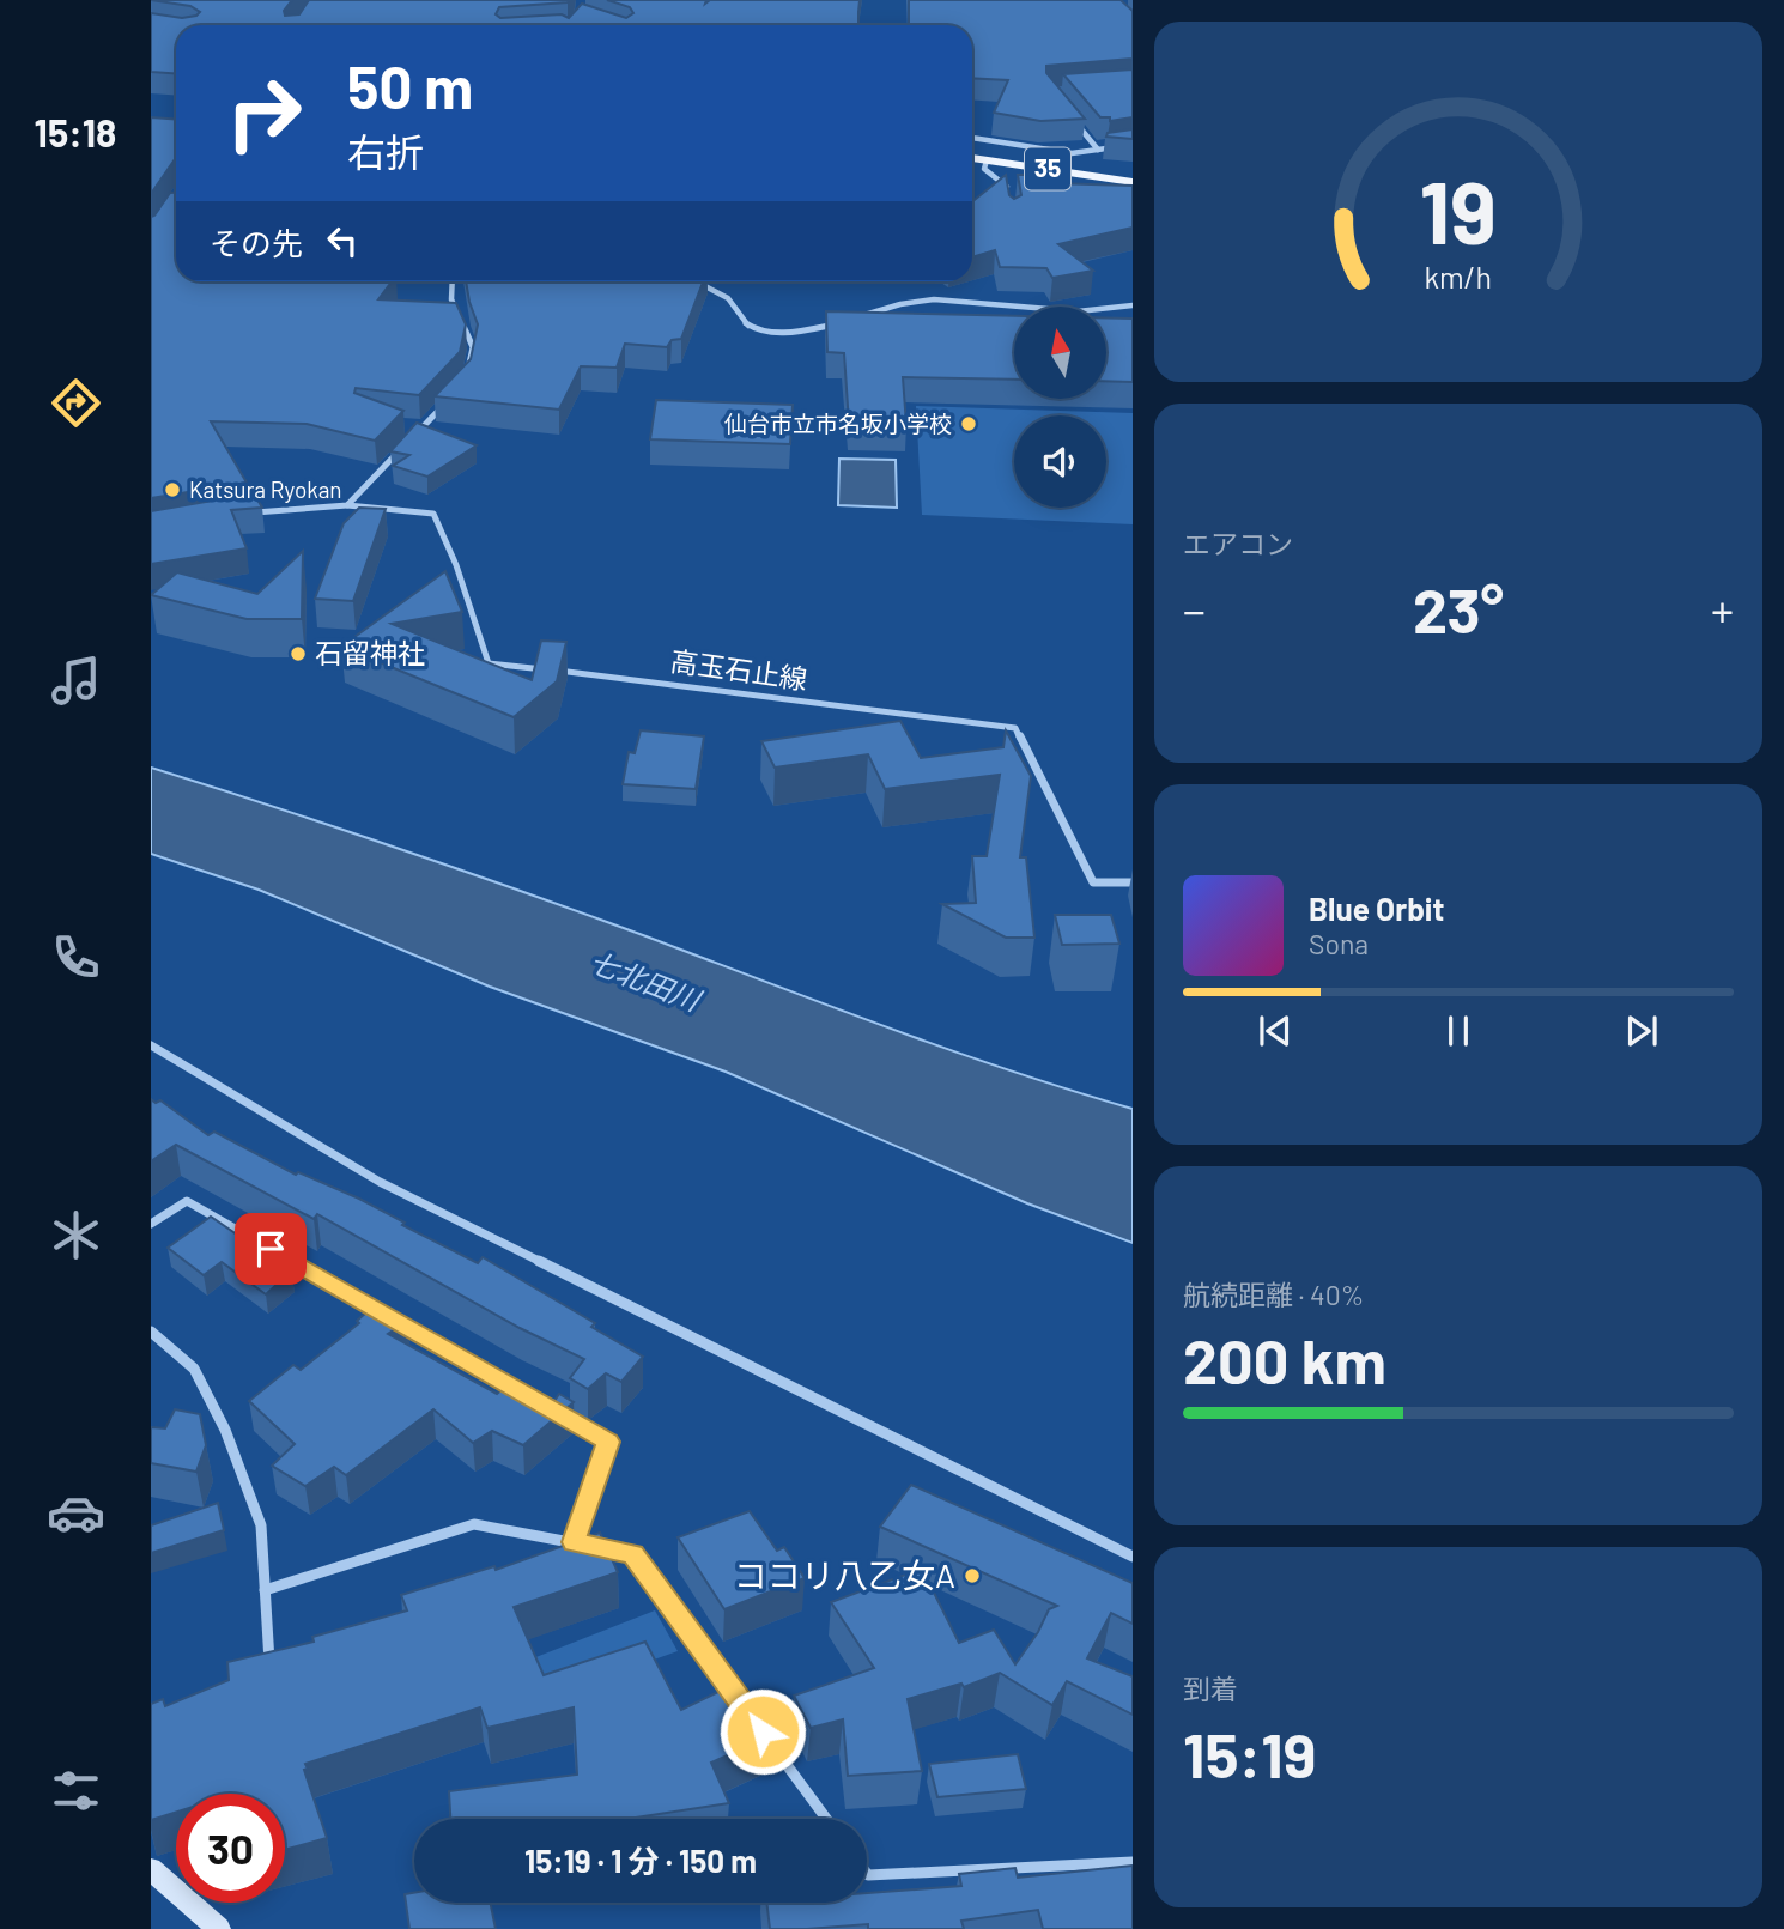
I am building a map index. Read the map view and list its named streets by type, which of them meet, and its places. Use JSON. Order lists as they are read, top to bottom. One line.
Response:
{"streets":{"main road":["35"],"street":["高玉石止線"]},"water":["七北田川"],"places":["仙台市立市名坂小学校","Katsura Ryokan","石留神社","ココリ八乙女A"],"north":"top","page":{"tabs":"15:18","turn":["50 m","右折"],"then":"その先","tile":["エアコン",["航続距離 · 40%","200 km"],["到着","15:19"]],"heat":["−","23°","+"],"song":["Blue Orbit","Sona"],"limit":"30","trip":"15:19 · 1 分 · 150 m","gauge":["19","km/h"]}}
